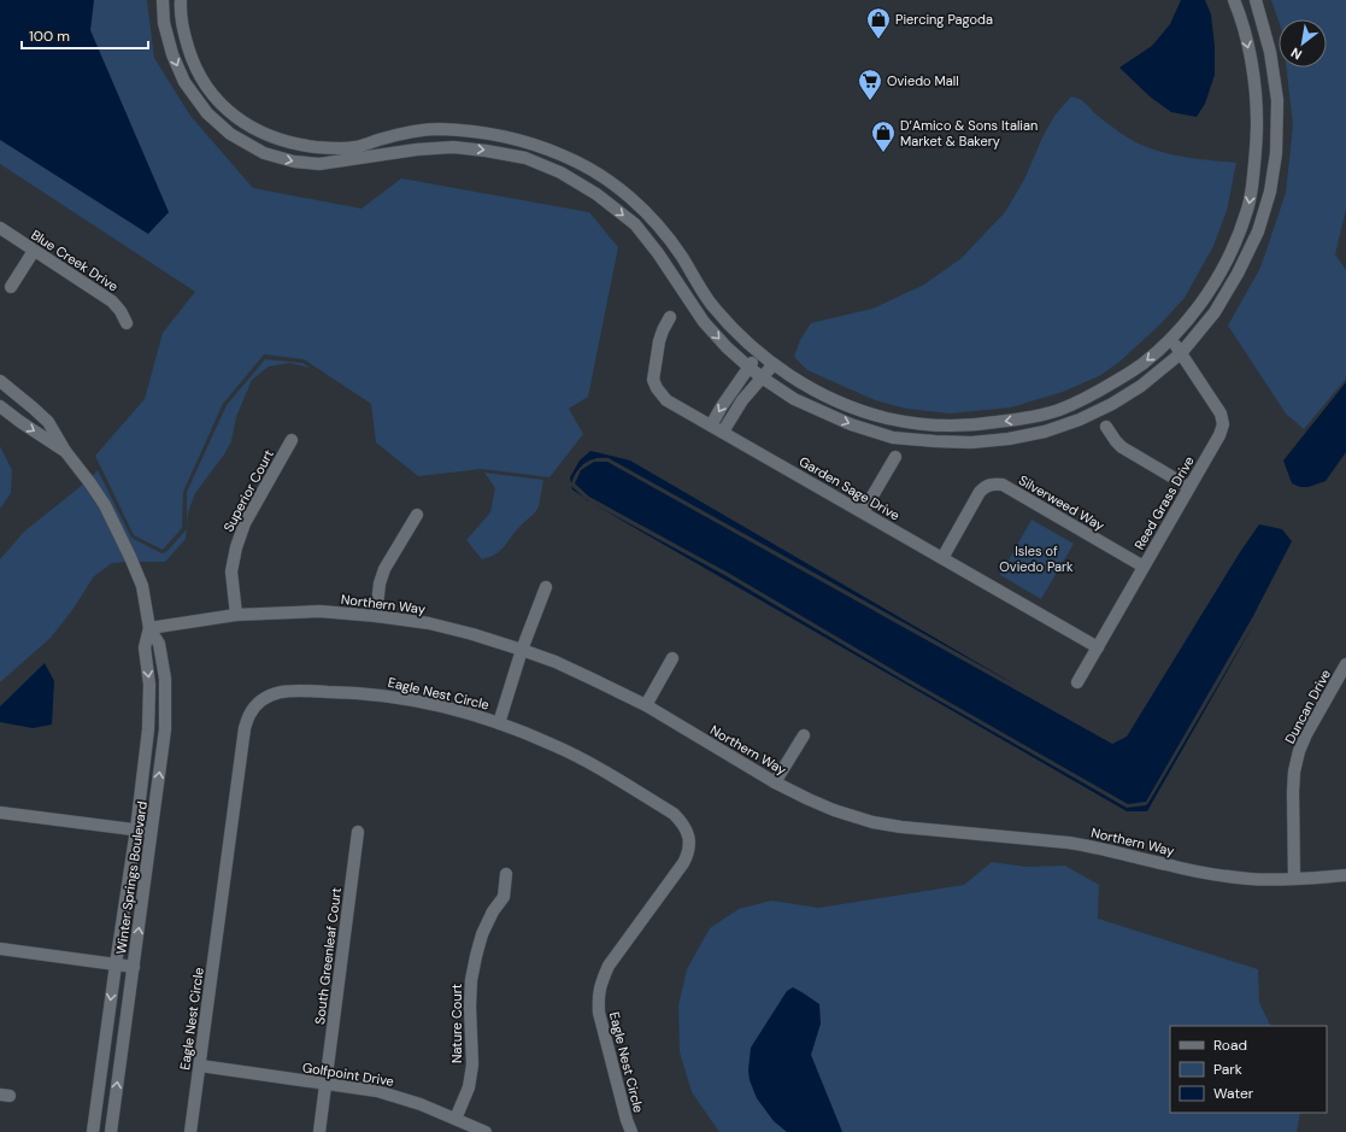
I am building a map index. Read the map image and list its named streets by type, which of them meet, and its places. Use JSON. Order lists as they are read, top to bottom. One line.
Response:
{"streets":{"street":["Blue Creek Drive","Garden Sage Drive","Superior Court","Silverweed Way","Reed Grass Drive","Northern Way","Eagle Nest Circle","Duncan Drive","Winter Springs Boulevard","South Greenleaf Court","Nature Court","Golfpoint Drive"]},"crossings":[["Garden Sage Drive","Silverweed Way"],["Garden Sage Drive","Reed Grass Drive"],["Superior Court","Northern Way"],["Silverweed Way","Reed Grass Drive"],["Northern Way","Duncan Drive"],["Northern Way","Winter Springs Boulevard"],["Eagle Nest Circle","Golfpoint Drive"],["South Greenleaf Court","Golfpoint Drive"],["Nature Court","Golfpoint Drive"]],"parks":["Isles of Oviedo Park"],"places":{"shop":["Piercing Pagoda","D’Amico & Sons Italian Market & Bakery"],"supermarket":["Oviedo Mall"]},"legend":["Road","Park","Water"],"scale_bar":"100 m","north":"bottom left"}
